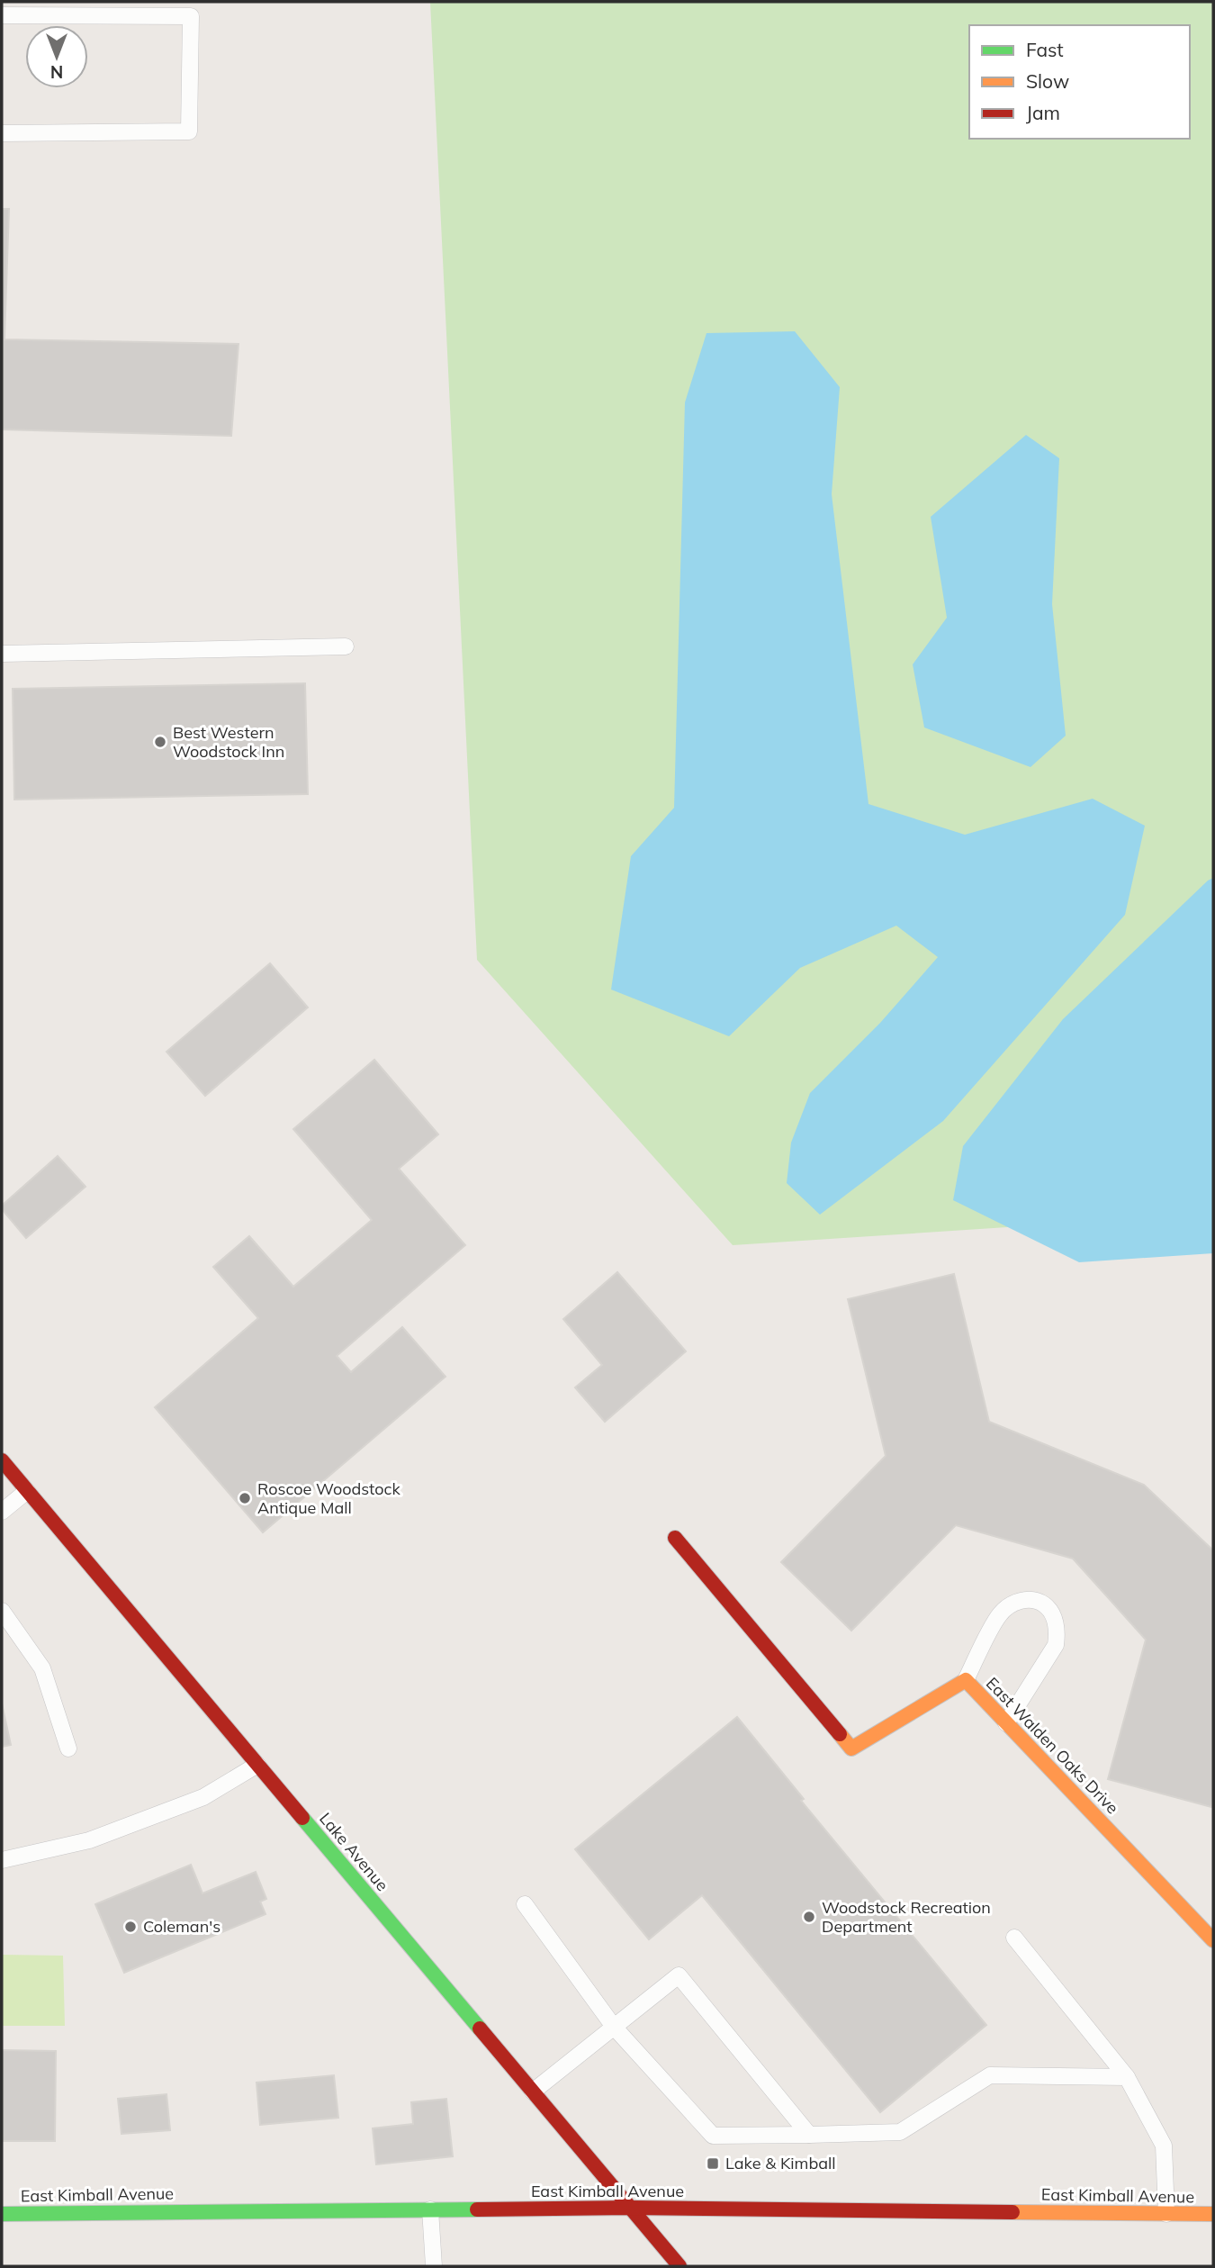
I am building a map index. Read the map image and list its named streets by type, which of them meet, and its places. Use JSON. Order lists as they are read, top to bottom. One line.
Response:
{"streets":{"street":["East Walden Oaks Drive","Lake Avenue","East Kimball Avenue"]},"crossings":[["Lake Avenue","East Kimball Avenue"]],"places":{"other":["Best Western Woodstock Inn","Roscoe Woodstock Antique Mall","Woodstock Recreation Department","Coleman's"],"transit":["Lake & Kimball"]},"legend":["Fast","Slow","Jam"],"north":"bottom"}
